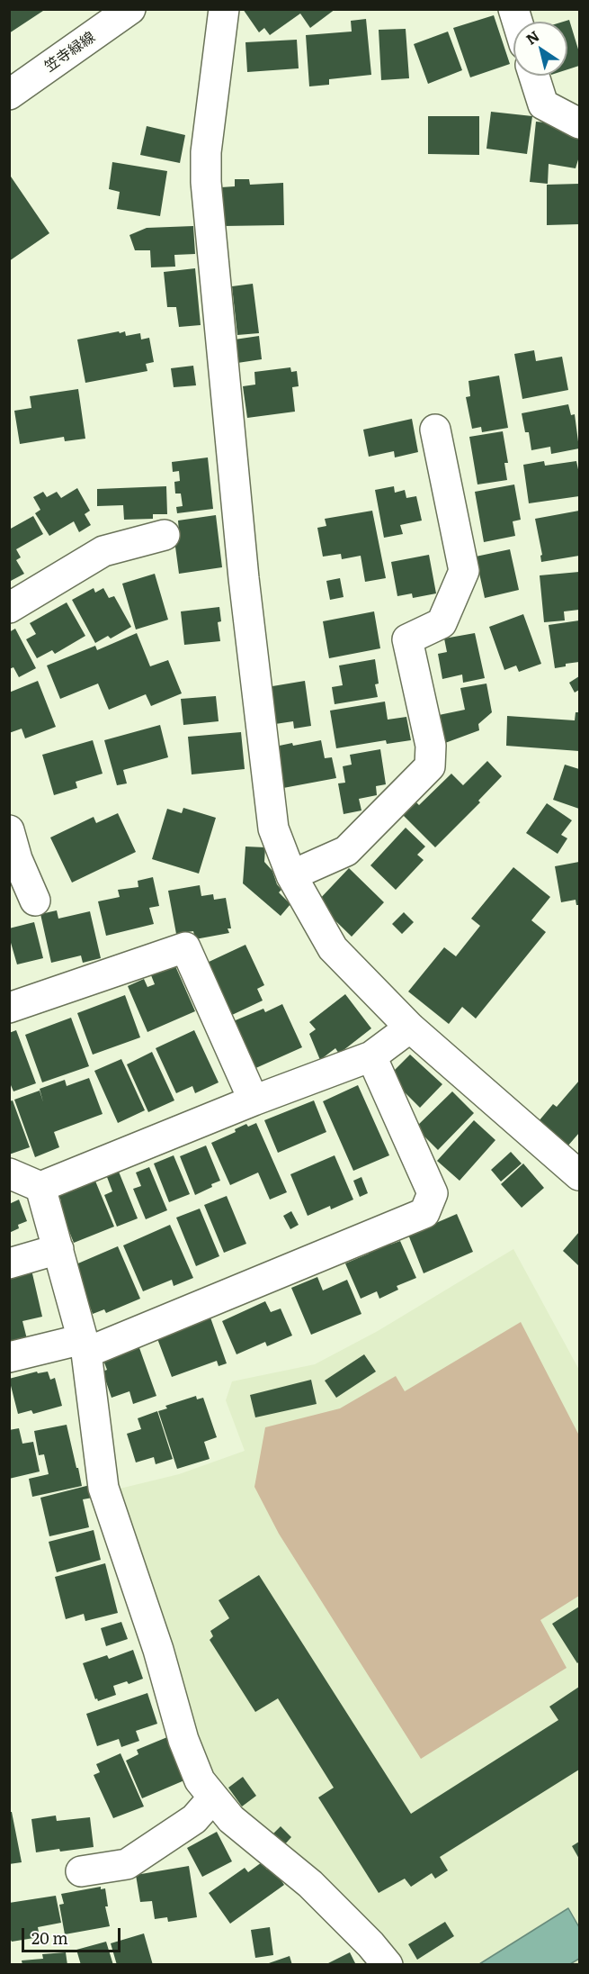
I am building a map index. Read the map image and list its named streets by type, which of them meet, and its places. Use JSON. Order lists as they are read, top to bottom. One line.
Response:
{"streets":{"street":["笠寺緑線"]},"scale_bar":"20 m","north":"top left"}
